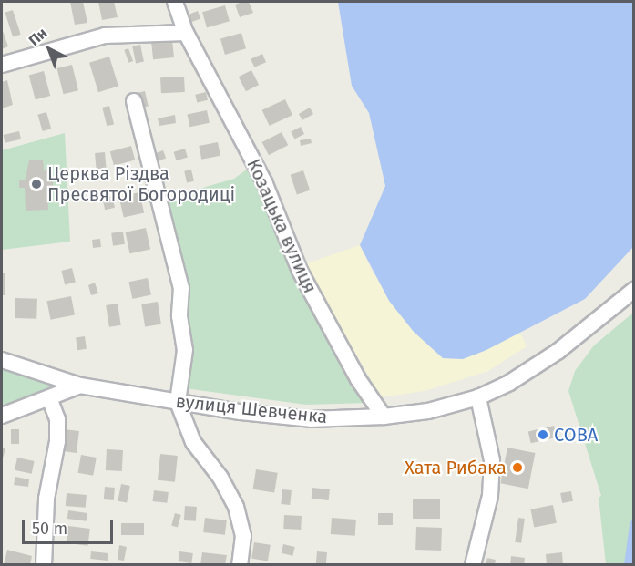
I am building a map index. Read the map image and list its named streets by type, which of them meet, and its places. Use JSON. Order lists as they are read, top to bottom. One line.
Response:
{"streets":{"street":["Козацька вулиця","вулиця Шевченка"]},"crossings":[["Козацька вулиця","вулиця Шевченка"]],"places":["Церква Різдва Пресвятої Богородиці","СОВА","Хата Рибака"],"scale_bar":"50 m","north":"top left"}
